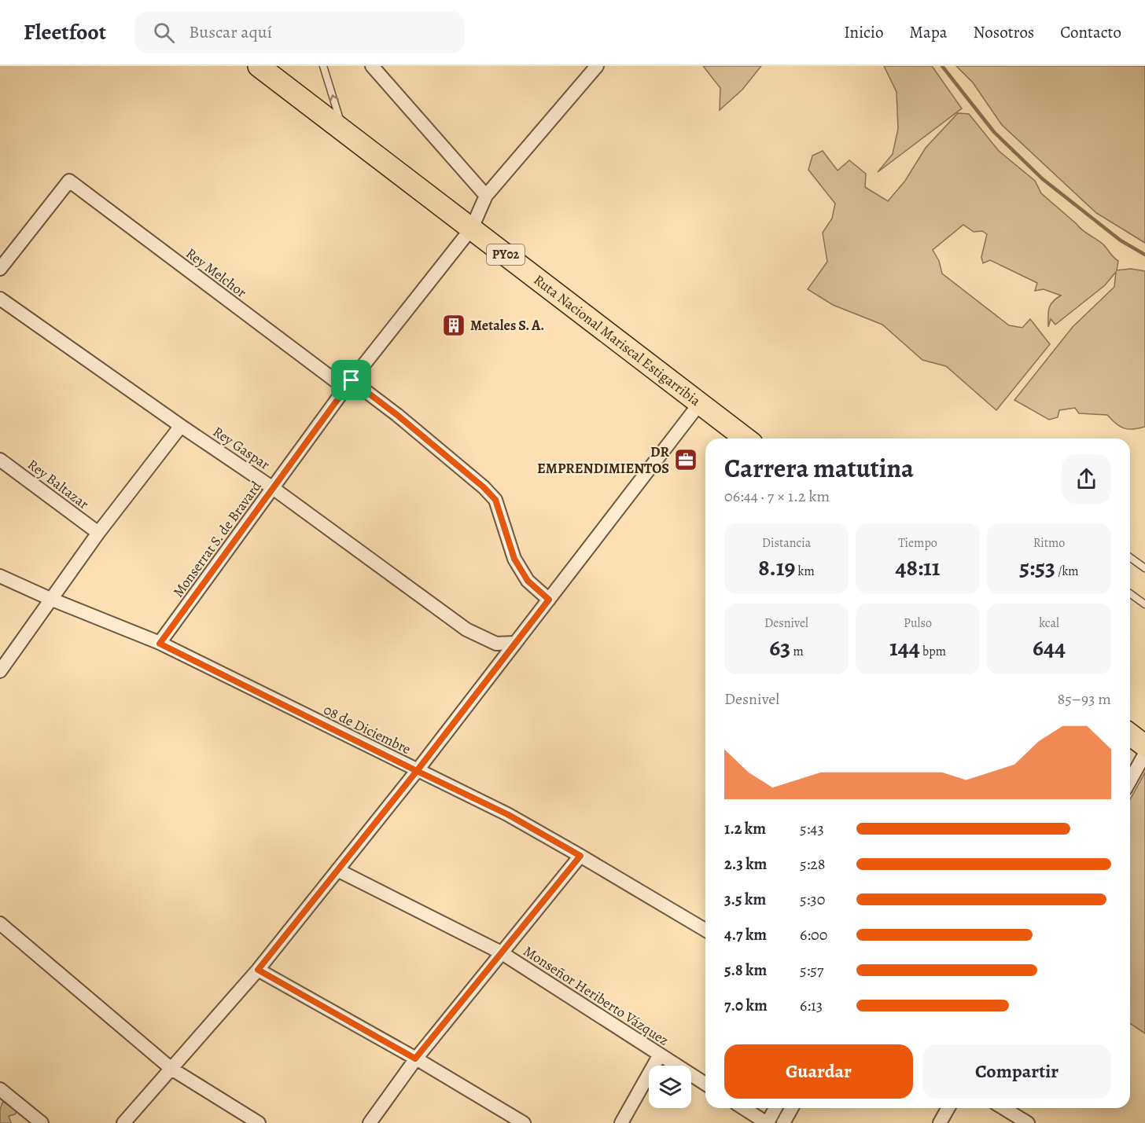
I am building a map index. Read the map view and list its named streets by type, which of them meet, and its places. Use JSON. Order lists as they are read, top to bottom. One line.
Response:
{"streets":{"main road":["PY02","Ruta Nacional Mariscal Estigarribia"],"street":["Rey Melchor","Rey Gaspar","Rey Baltazar","Monserrat S. de Bravard","08 de Diciembre","Monseñor Heriberto Vázquez"]},"crossings":[["Rey Melchor","Monserrat S. de Bravard"],["Ruta Nacional Mariscal Estigarribia","Monserrat S. de Bravard"],["Rey Gaspar","Monserrat S. de Bravard"],["Monserrat S. de Bravard","08 de Diciembre"]],"places":{"building":["Metales S. A."],"office":["DR EMPRENDIMIENTOS"]},"page":{"header":"Fleetfoot","search":"Buscar aquí","nav":["Inicio","Mapa","Nosotros","Contacto"],"heading":["Carrera matutina","06:44 · 7 × 1.2 km"],"stats":[["Distancia","8.19 km"],["Tiempo","48:11"],["Ritmo","5:53 /km"],["Desnivel","63 m"],["Pulso","144 bpm"],["kcal","644"]],"chart":["Desnivel","85–93 m"],"list":[{"name":"1.2 km","note":"5:43"},{"name":"2.3 km","note":"5:28"},{"name":"3.5 km","note":"5:30"},{"name":"4.7 km","note":"6:00"},{"name":"5.8 km","note":"5:57"},{"name":"7.0 km","note":"6:13"}],"buttons":["Guardar","Compartir"]}}
